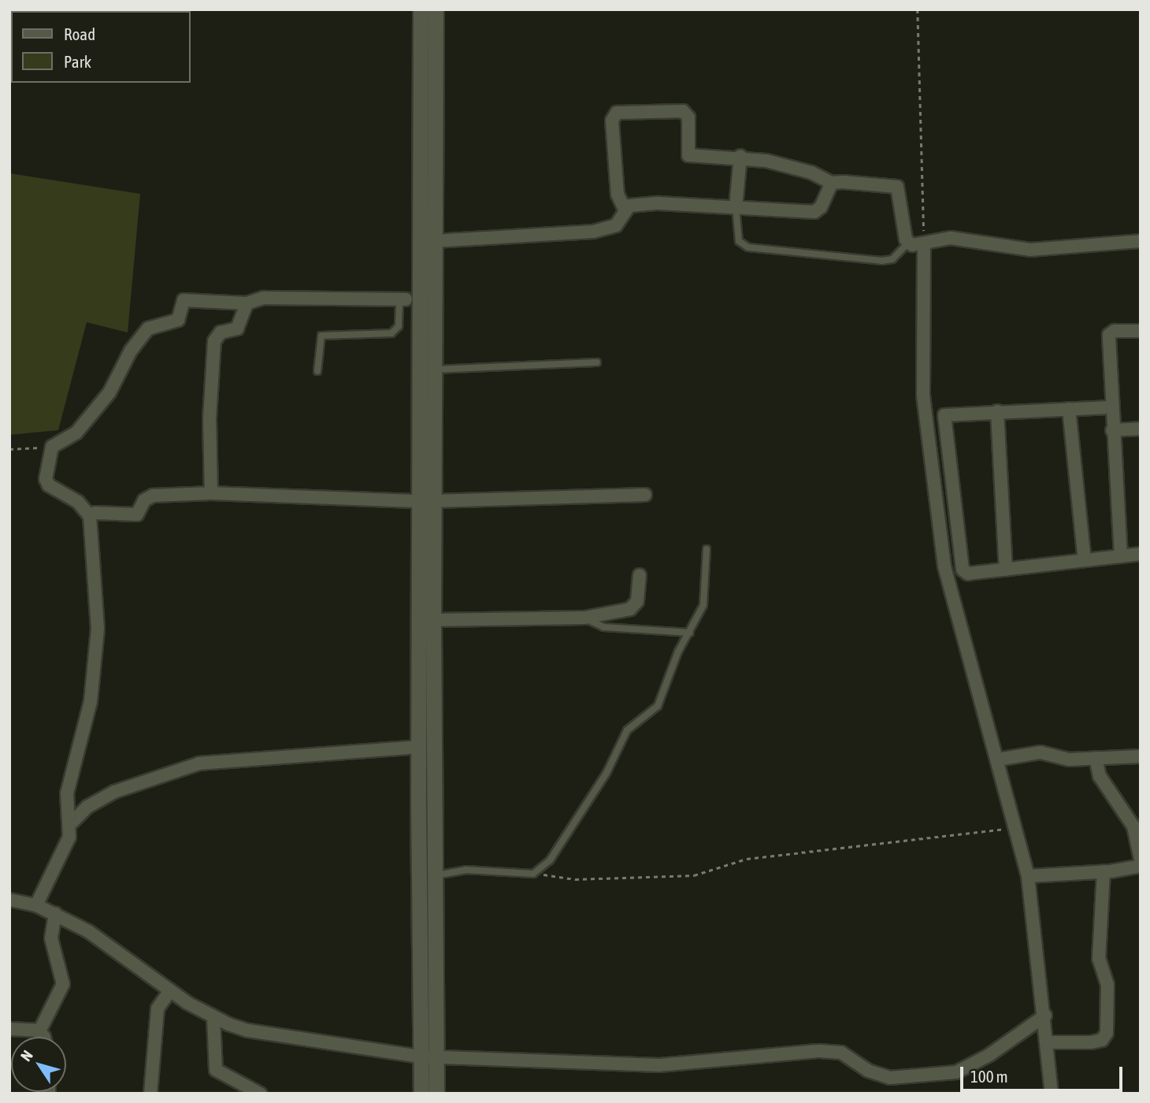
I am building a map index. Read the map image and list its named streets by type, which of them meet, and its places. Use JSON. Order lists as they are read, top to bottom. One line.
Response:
{"legend":["Road","Park"],"scale_bar":"100 m","north":"top left"}
